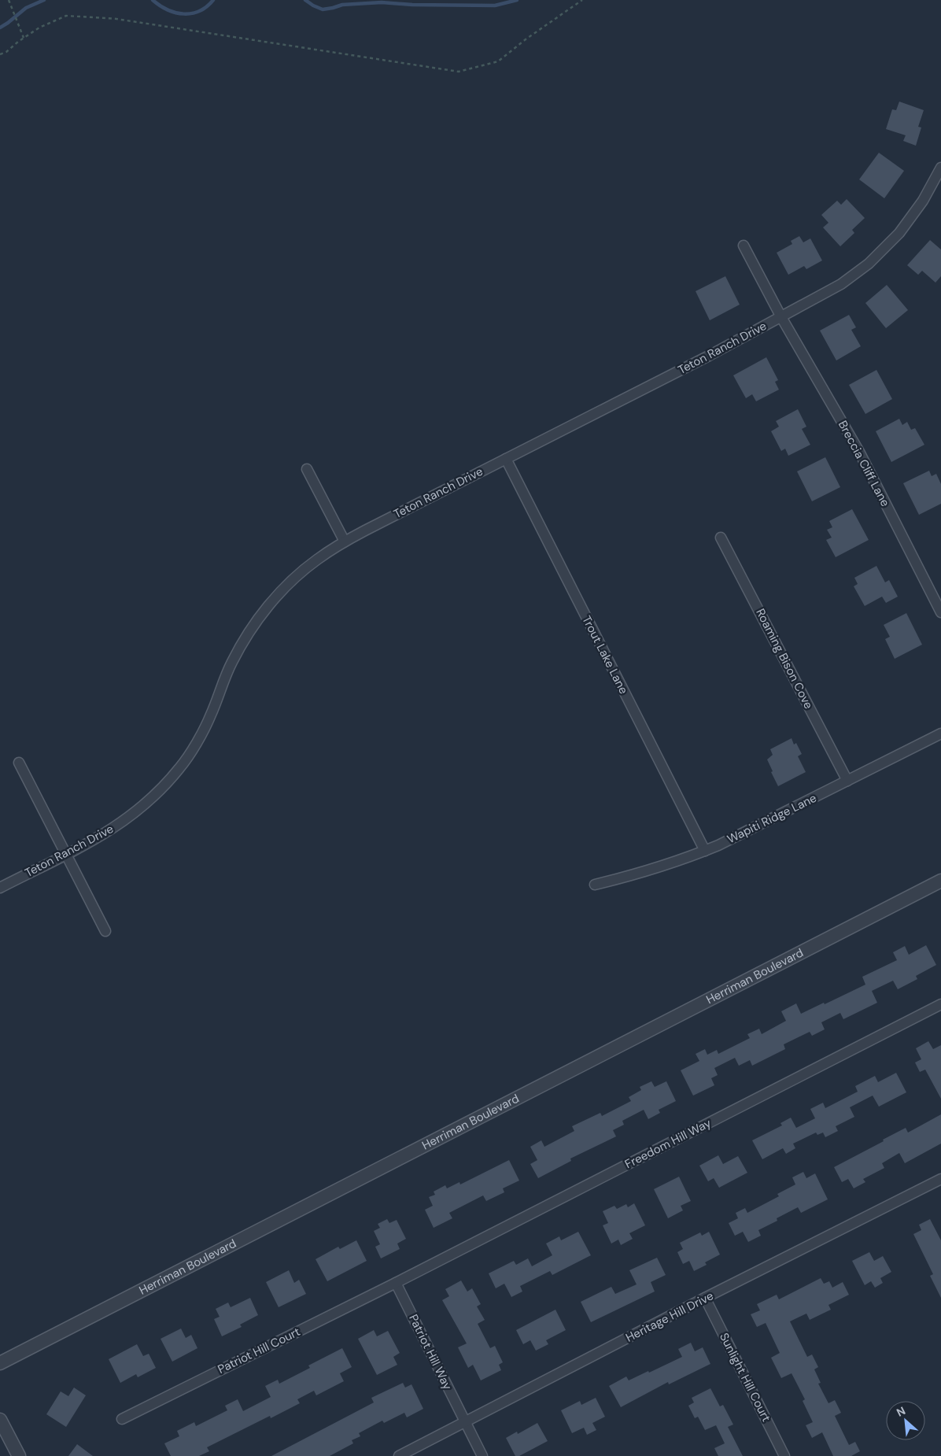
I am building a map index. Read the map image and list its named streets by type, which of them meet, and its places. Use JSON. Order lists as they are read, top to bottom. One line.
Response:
{"streets":{"street":["Teton Ranch Drive","Breccia Cliff Lane","Trout Lake Lane","Roaming Bison Cove","Wapiti Ridge Lane","Herriman Boulevard","Freedom Hill Way","Heritage Hill Drive","Patriot Hill Court","Patriot Hill Way","Sunlight Hill Court"]},"crossings":[["Teton Ranch Drive","Breccia Cliff Lane"],["Teton Ranch Drive","Trout Lake Lane"],["Trout Lake Lane","Wapiti Ridge Lane"],["Roaming Bison Cove","Wapiti Ridge Lane"],["Freedom Hill Way","Patriot Hill Court"],["Freedom Hill Way","Patriot Hill Way"],["Heritage Hill Drive","Patriot Hill Way"],["Heritage Hill Drive","Sunlight Hill Court"],["Patriot Hill Court","Patriot Hill Way"]],"north":"top left"}
